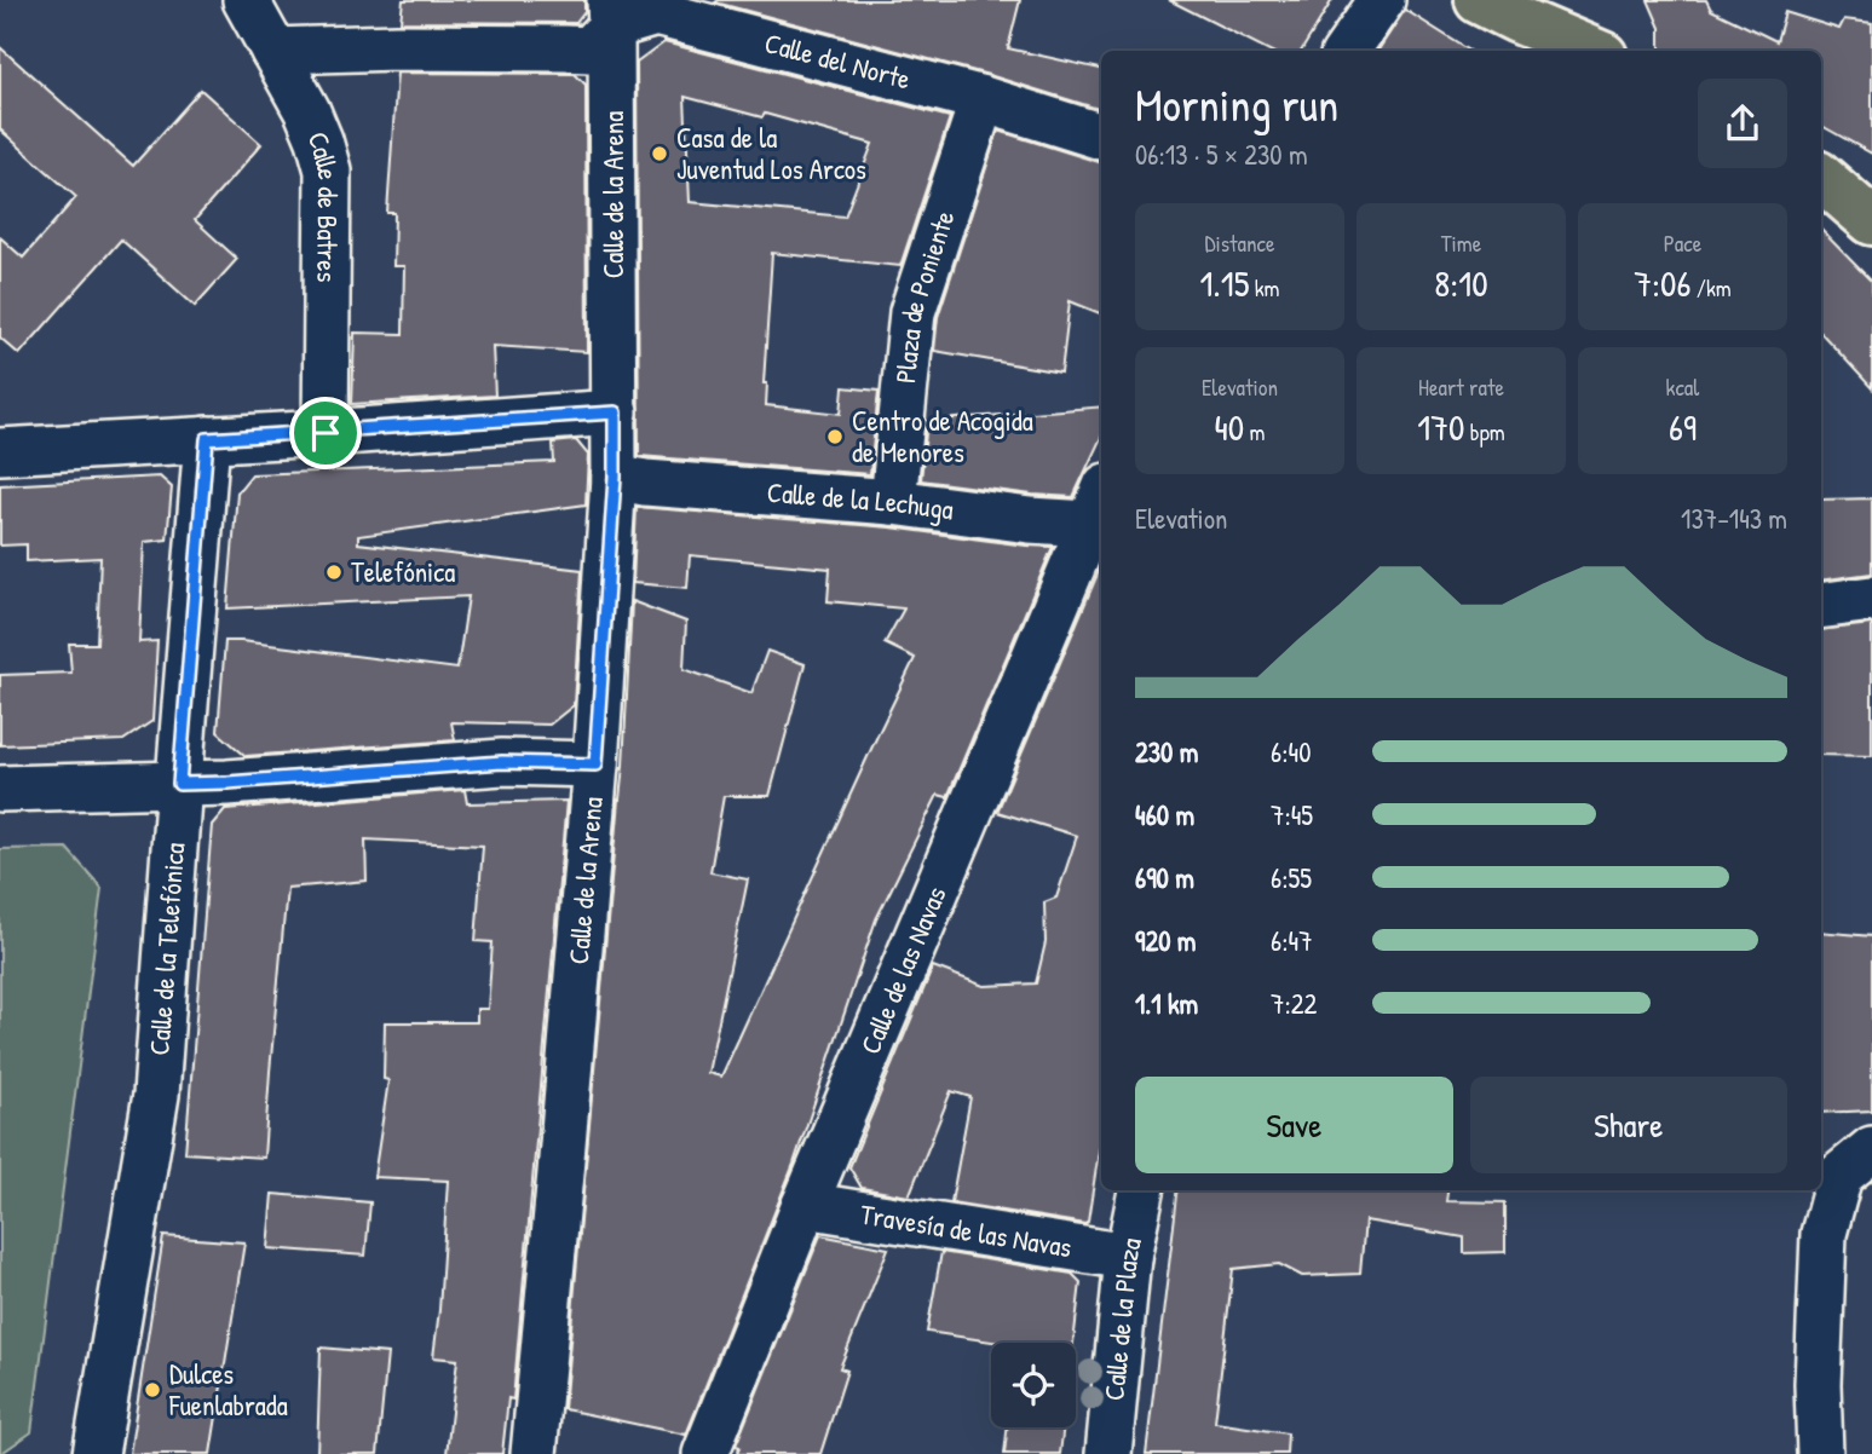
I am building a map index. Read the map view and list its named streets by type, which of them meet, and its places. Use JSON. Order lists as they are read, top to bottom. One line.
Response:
{"streets":{"street":["Calle del Norte","Calle de la Arena","Calle de Batres","Plaza de Poniente","Calle de la Lechuga","Calle de la Telefónica","Calle de las Navas","Travesía de las Navas","Calle de la Plaza"]},"crossings":[["Calle del Norte","Calle de la Arena"],["Calle del Norte","Calle de Batres"],["Calle del Norte","Plaza de Poniente"],["Calle de la Arena","Calle de la Lechuga"],["Plaza de Poniente","Calle de la Lechuga"],["Calle de la Lechuga","Calle de las Navas"],["Calle de las Navas","Travesía de las Navas"],["Travesía de las Navas","Calle de la Plaza"]],"places":["Casa de la Juventud Los Arcos","Centro de Acogida de Menores","Telefónica","Dulces Fuenlabrada"],"page":{"heading":["Morning run","06:13 · 5 × 230 m"],"stats":[["Distance","1.15 km"],["Time","8:10"],["Pace","7:06 /km"],["Elevation","40 m"],["Heart rate","170 bpm"],["kcal","69"]],"chart":["Elevation","137–143 m"],"list":[{"name":"230 m","note":"6:40"},{"name":"460 m","note":"7:45"},{"name":"690 m","note":"6:55"},{"name":"920 m","note":"6:47"},{"name":"1.1 km","note":"7:22"}],"buttons":["Save","Share"]}}
